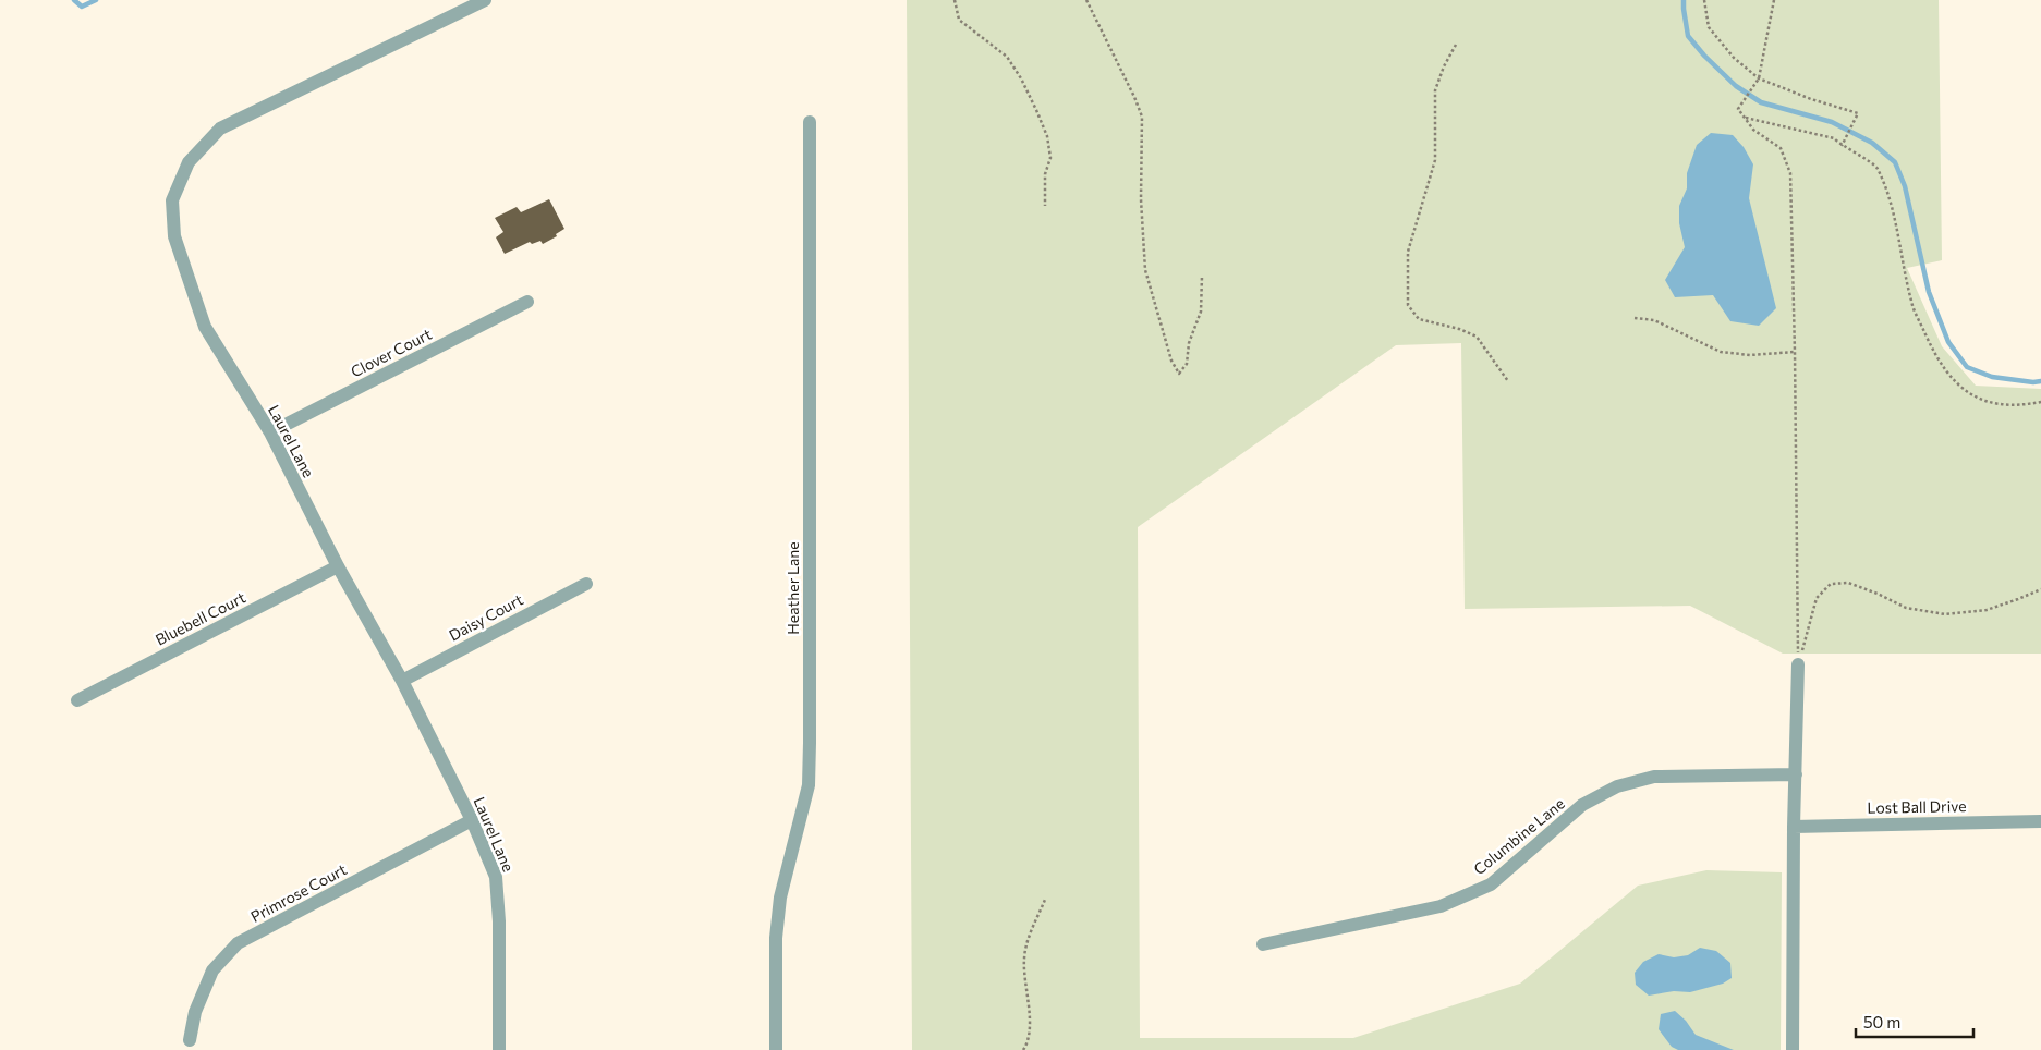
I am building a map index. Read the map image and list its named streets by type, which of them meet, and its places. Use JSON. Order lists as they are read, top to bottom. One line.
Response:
{"streets":{"street":["Clover Court","Laurel Lane","Heather Lane","Daisy Court","Bluebell Court","Lost Ball Drive","Columbine Lane","Primrose Court"]},"crossings":[["Clover Court","Laurel Lane"],["Laurel Lane","Daisy Court"],["Laurel Lane","Bluebell Court"],["Laurel Lane","Primrose Court"]],"scale_bar":"50 m"}
